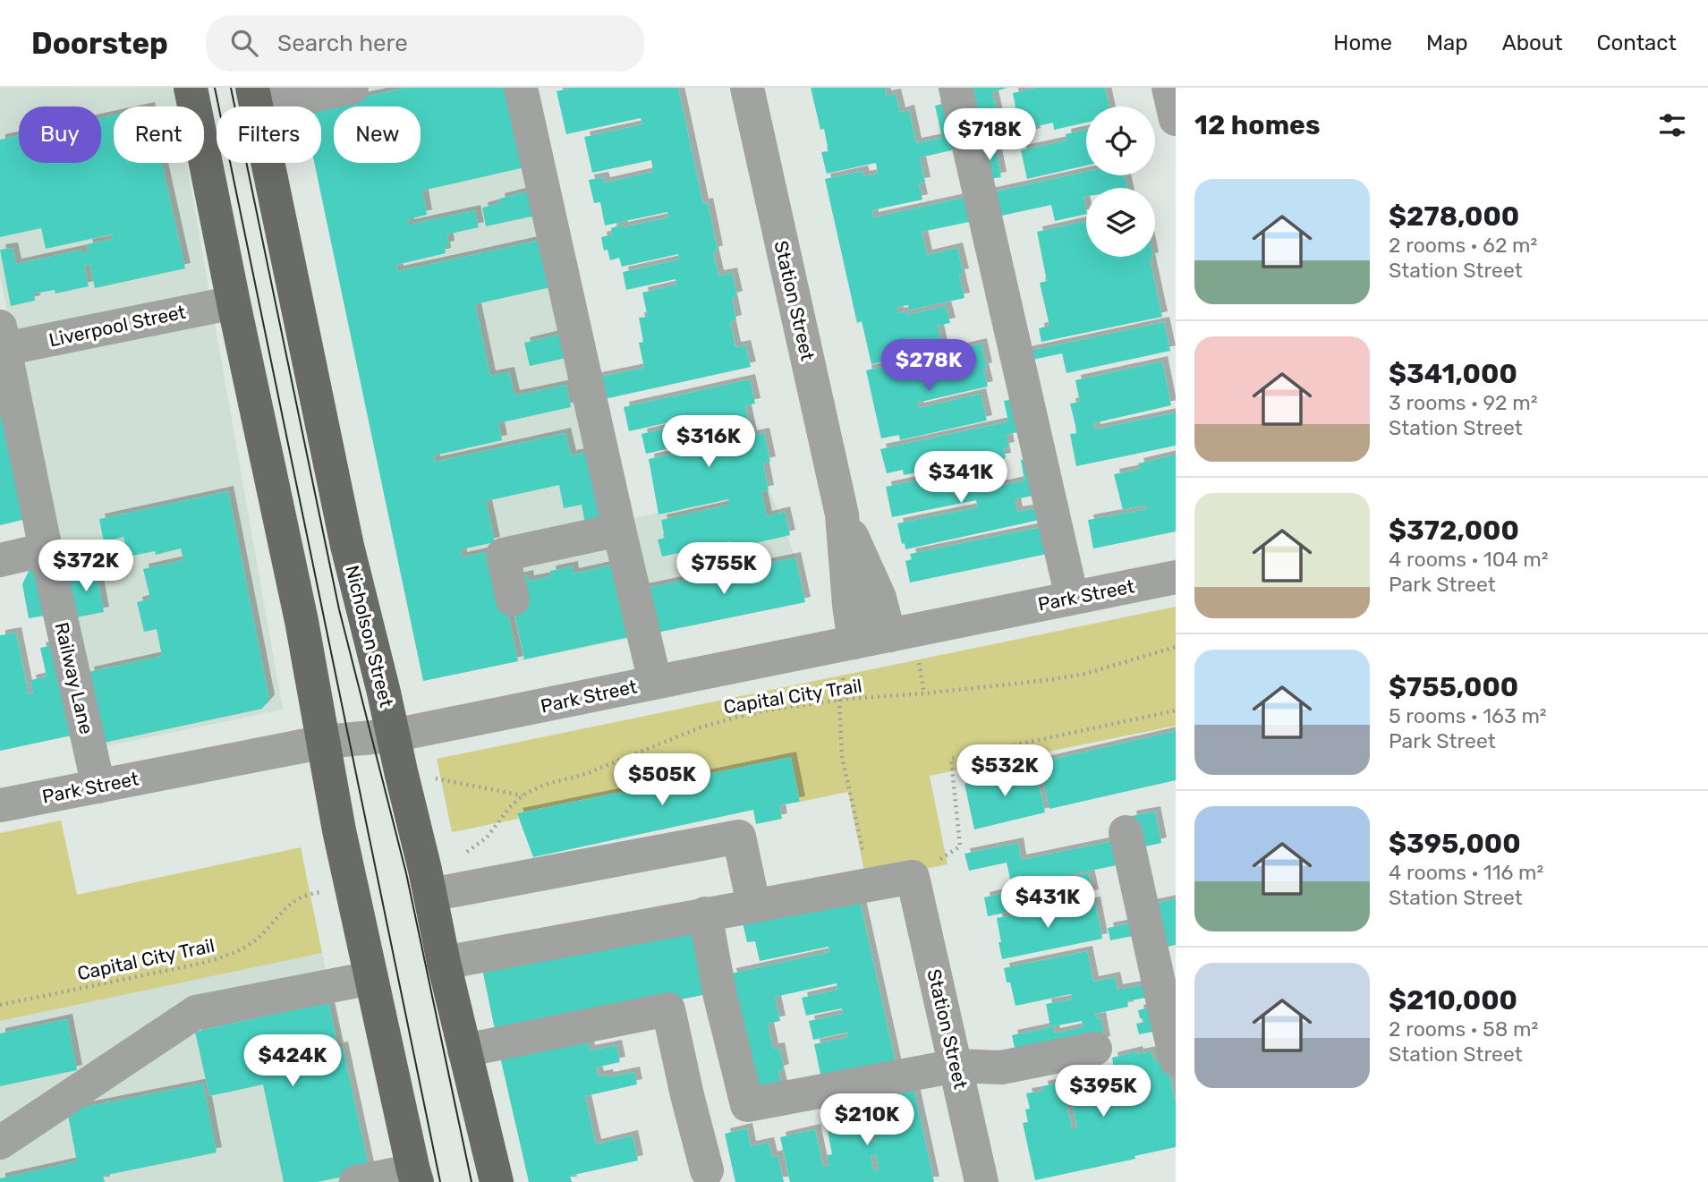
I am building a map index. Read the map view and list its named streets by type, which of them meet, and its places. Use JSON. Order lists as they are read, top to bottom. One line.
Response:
{"streets":{"main road":["Nicholson Street"],"street":["Station Street","Liverpool Street","Park Street","Railway Lane"],"path":["Capital City Trail"]},"crossings":[["Station Street","Park Street"],["Liverpool Street","Railway Lane"],["Park Street","Nicholson Street"],["Park Street","Railway Lane"]],"page":{"header":"Doorstep","search":"Search here","nav":["Home","Map","About","Contact"],"heading":"12 homes","chip":["Buy","Rent","Filters","New"],"price":["$718K","$278K","$316K","$341K","$372K","$755K","$532K","$505K","$431K","$424K","$395K","$210K"],"list":[{"name":"$278,000","note":"2 rooms · 62 m² · Station Street"},{"name":"$341,000","note":"3 rooms · 92 m² · Station Street"},{"name":"$372,000","note":"4 rooms · 104 m² · Park Street"},{"name":"$755,000","note":"5 rooms · 163 m² · Park Street"},{"name":"$395,000","note":"4 rooms · 116 m² · Station Street"},{"name":"$210,000","note":"2 rooms · 58 m² · Station Street"}]}}
